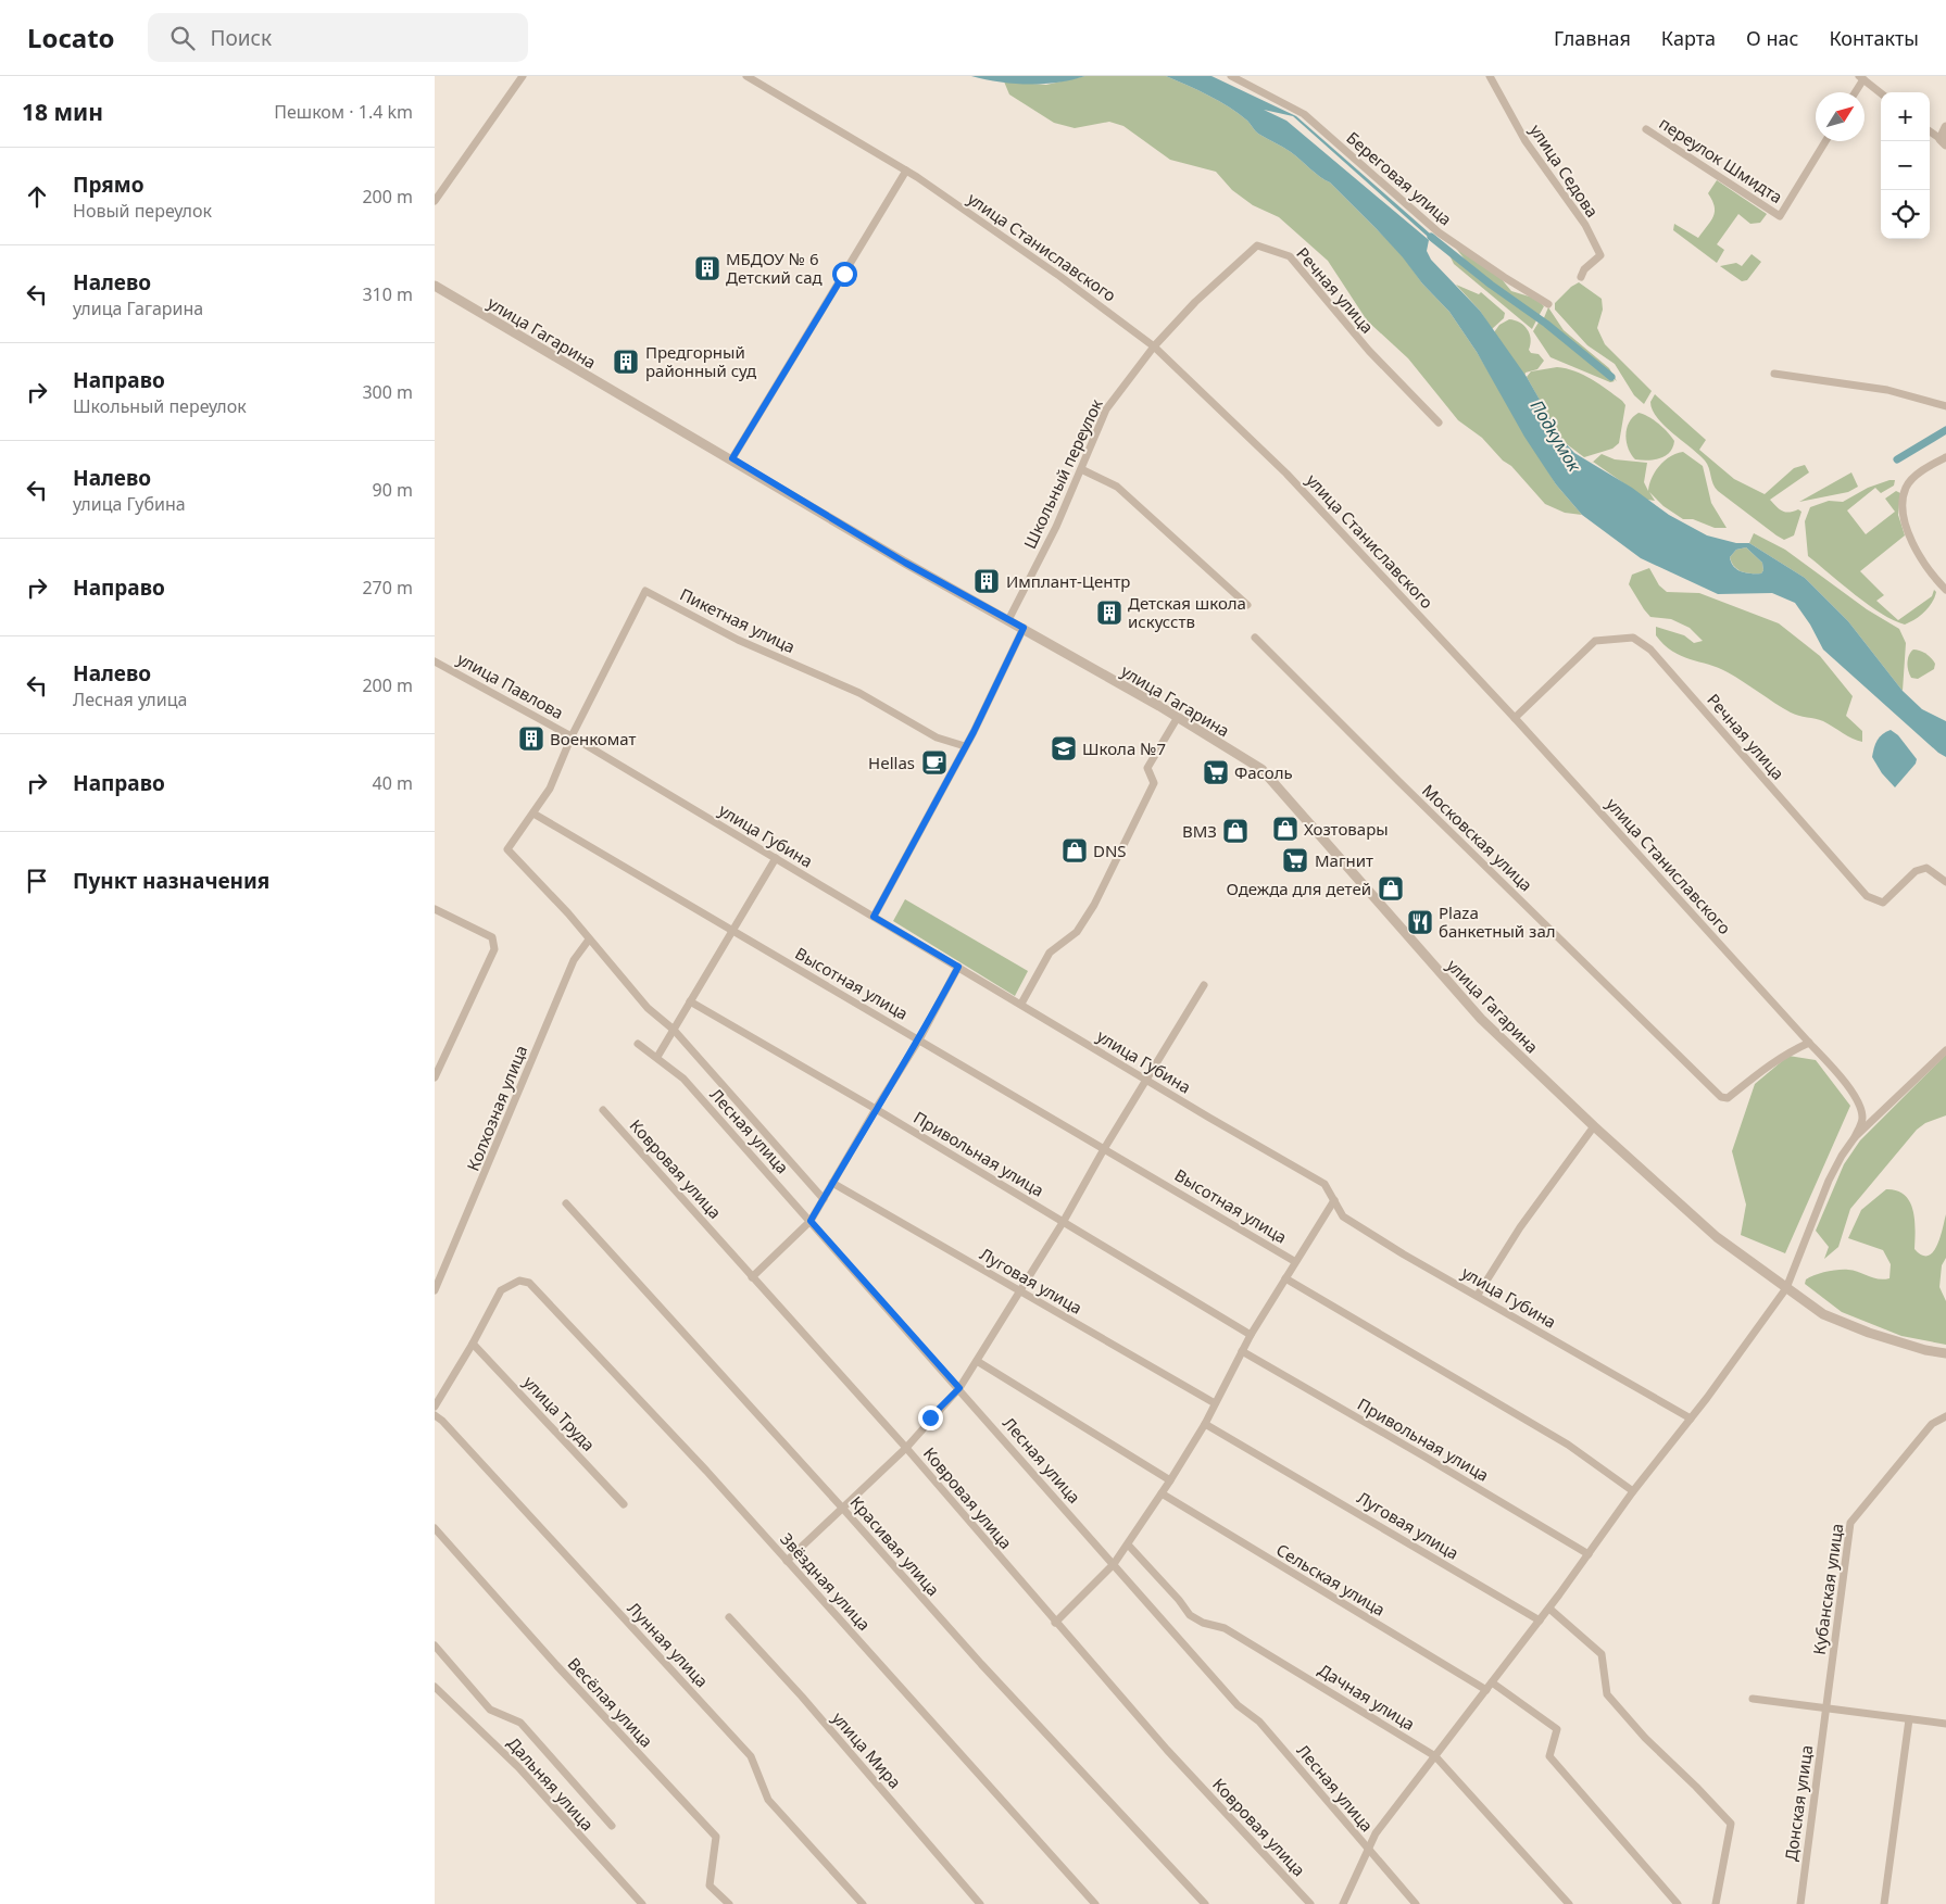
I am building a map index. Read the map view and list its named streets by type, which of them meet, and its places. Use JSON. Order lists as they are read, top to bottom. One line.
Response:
{"streets":{"street":["переулок Шмидта","улица Седова","Береговая улица","улица Станиславского","Речная улица","улица Гагарина","Школьный переулок","Пикетная улица","улица Павлова","улица Губина","Московская улица","Высотная улица","Колхозная улица","Лесная улица","Привольная улица","Ковровая улица","Луговая улица","улица Труда","Красивая улица","Сельская улица","Звёздная улица","Кубанская улица","Лунная улица","Дачная улица","Весёлая улица","улица Мира","Дальняя улица","Донская улица"]},"crossings":[["улица Станиславского","Речная улица"],["улица Станиславского","Школьный переулок"],["улица Станиславского","Московская улица"],["Речная улица","Школьный переулок"],["улица Гагарина","Школьный переулок"],["Пикетная улица","улица Павлова"],["Пикетная улица","улица Губина"],["улица Павлова","улица Губина"],["Высотная улица","Лесная улица"],["Колхозная улица","Лесная улица"],["улица Труда","Звёздная улица"],["Кубанская улица","Донская улица"]],"water":["Подкумок"],"places":{"building":["МБДОУ № 6 Детский сад","Предгорный районный суд","Имплант-Центр","Детская школа искусств","Военкомат"],"school or university":["Школа №7"],"cafe":["Hellas"],"supermarket":["Фасоль","Магнит"],"shop":["Хозтовары","ВМЗ","DNS","Одежда для детей"],"restaurant":["Plaza банкетный зал"]},"north":"top right","page":{"header":"Locato","search":"Поиск","nav":["Главная","Карта","О нас","Контакты"],"heading":["18 мин","Пешком · 1.4 km"],"map_buttons":["+","−"],"list":[["Прямо","Новый переулок","200 m"],["Налево","улица Гагарина","310 m"],["Направо","Школьный переулок","300 m"],["Налево","улица Губина","90 m"],["Направо","270 m"],["Налево","Лесная улица","200 m"],["Направо","40 m"],"Пункт назначения"]}}
